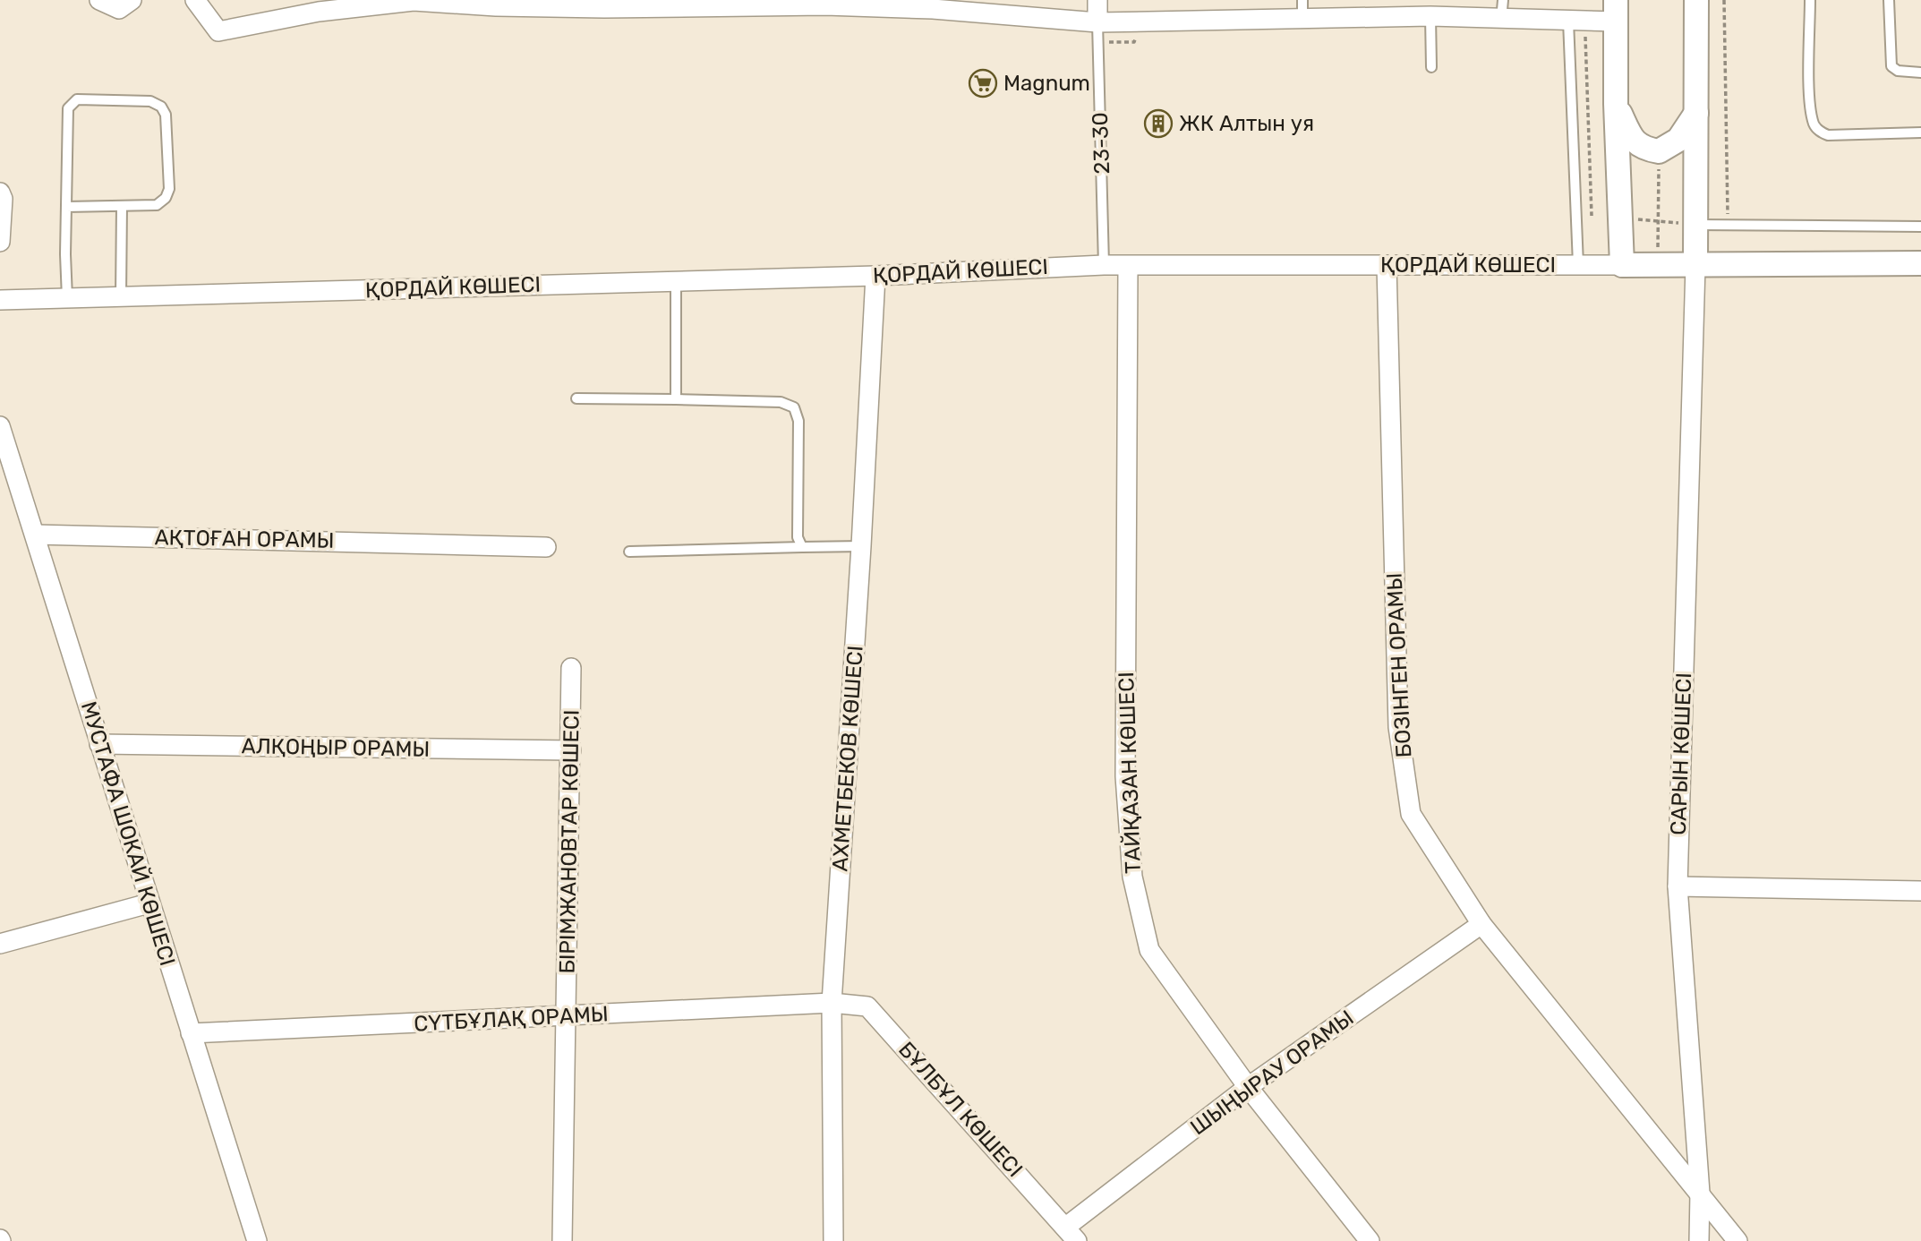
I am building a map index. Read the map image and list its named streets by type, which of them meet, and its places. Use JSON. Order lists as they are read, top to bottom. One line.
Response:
{"streets":{"street":["ҚОРДАЙ КӨШЕСІ","АҚТОҒАН ОРАМЫ","БОЗІНГЕН ОРАМЫ","АЛҚОҢЫР ОРАМЫ","САРЫН КӨШЕСІ","АХМЕТБЕКОВ КӨШЕСІ","ТАЙҚАЗАН КӨШЕСІ","МУСТАФА ШОКАЙ КӨШЕСІ","БІРІМЖАНОВТАР КӨШЕСІ","CҮТБҰЛАҚ ОРАМЫ","ШЫҢЫРАУ ОРАМЫ","БҰЛБҰЛ КӨШЕСІ"],"lane":["23-30"]},"crossings":[["23-30","ҚОРДАЙ КӨШЕСІ"],["ҚОРДАЙ КӨШЕСІ","БОЗІНГЕН ОРАМЫ"],["ҚОРДАЙ КӨШЕСІ","САРЫН КӨШЕСІ"],["ҚОРДАЙ КӨШЕСІ","АХМЕТБЕКОВ КӨШЕСІ"],["ҚОРДАЙ КӨШЕСІ","ТАЙҚАЗАН КӨШЕСІ"],["АҚТОҒАН ОРАМЫ","МУСТАФА ШОКАЙ КӨШЕСІ"],["БОЗІНГЕН ОРАМЫ","САРЫН КӨШЕСІ"],["БОЗІНГЕН ОРАМЫ","ШЫҢЫРАУ ОРАМЫ"],["АЛҚОҢЫР ОРАМЫ","МУСТАФА ШОКАЙ КӨШЕСІ"],["АЛҚОҢЫР ОРАМЫ","БІРІМЖАНОВТАР КӨШЕСІ"],["АХМЕТБЕКОВ КӨШЕСІ","CҮТБҰЛАҚ ОРАМЫ"],["АХМЕТБЕКОВ КӨШЕСІ","БҰЛБҰЛ КӨШЕСІ"],["ТАЙҚАЗАН КӨШЕСІ","ШЫҢЫРАУ ОРАМЫ"],["МУСТАФА ШОКАЙ КӨШЕСІ","CҮТБҰЛАҚ ОРАМЫ"],["БІРІМЖАНОВТАР КӨШЕСІ","CҮТБҰЛАҚ ОРАМЫ"],["CҮТБҰЛАҚ ОРАМЫ","БҰЛБҰЛ КӨШЕСІ"],["ШЫҢЫРАУ ОРАМЫ","БҰЛБҰЛ КӨШЕСІ"]],"places":{"supermarket":["Magnum"],"building":["ЖК Алтын уя"]}}
